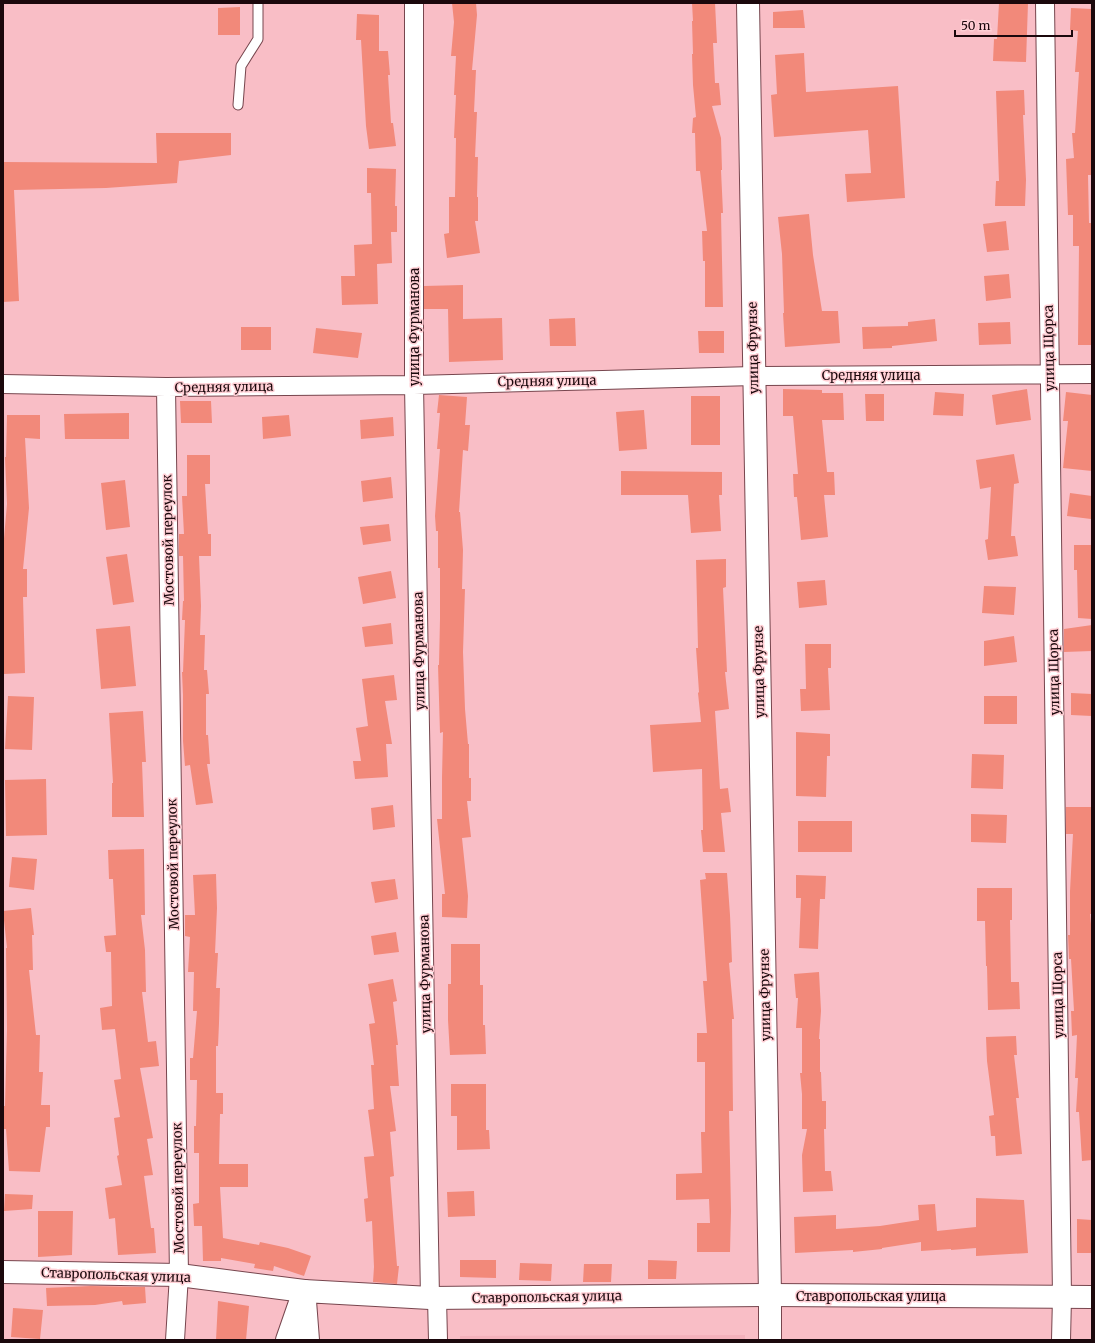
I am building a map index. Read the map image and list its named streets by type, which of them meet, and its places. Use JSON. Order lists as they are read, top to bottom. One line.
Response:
{"streets":{"street":["улица Фурманова","улица Фрунзе","улица Щорса","Средняя улица","Мостовой переулок","Ставропольская улица"]},"crossings":[["улица Фурманова","Средняя улица"],["улица Фурманова","Ставропольская улица"],["улица Фрунзе","Средняя улица"],["улица Фрунзе","Ставропольская улица"],["улица Щорса","Средняя улица"],["улица Щорса","Ставропольская улица"],["Средняя улица","Мостовой переулок"],["Мостовой переулок","Ставропольская улица"]],"scale_bar":"50 m"}
